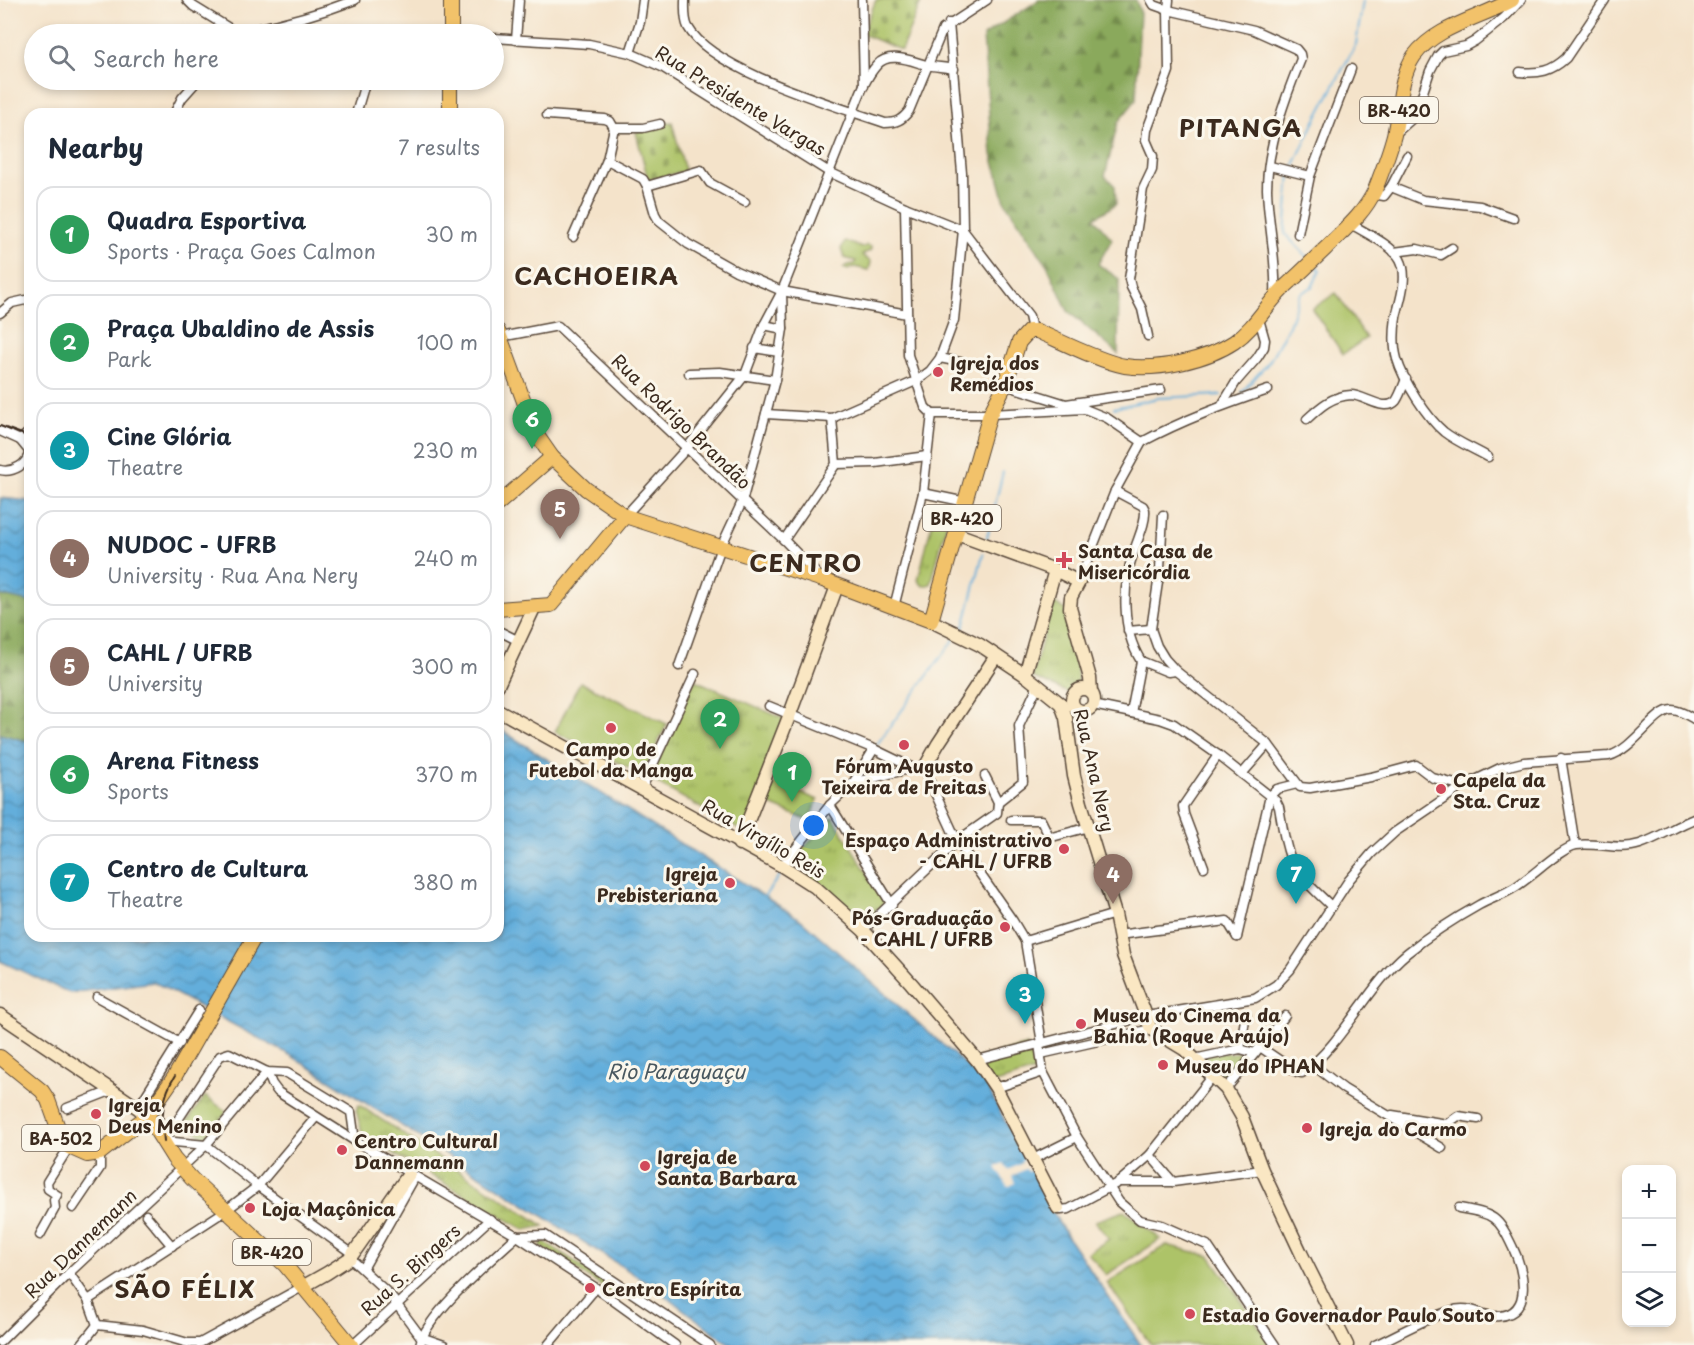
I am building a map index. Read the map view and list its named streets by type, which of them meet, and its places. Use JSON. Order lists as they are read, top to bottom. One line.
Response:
{"streets":{"main road":["BR-420","BA-502"],"street":["Rua Presidente Vargas","Rua Rodrigo Brandão","Rua Ana Nery","Rua Virgílio Reis","Rua Dannemann","Rua S. Bingers"]},"crossings":[["BR-420","BA-502"],["BR-420","Rua Dannemann"],["BR-420","Rua S. Bingers"]],"districts":["PITANGA","CACHOEIRA","CENTRO","SÃO FÉLIX"],"water":["Rio Paraguaçu"],"places":{"other":["Igreja dos Remédios","Campo de Futebol da Manga","Fórum Augusto Teixeira de Freitas","Capela da Sta. Cruz","Espaço Administrativo - CAHL / UFRB","Igreja Prebisteriana","Pós-Graduação - CAHL / UFRB","Museu do Cinema da Bahia (Roque Araújo)","Museu do IPHAN","Igreja Deus Menino","Igreja do Carmo","Centro Cultural Dannemann","Igreja de Santa Barbara","Loja Maçônica","Centro Espírita","Estadio Governador Paulo Souto"],"health":["Santa Casa de Misericórdia"]},"page":{"search":"Search here","heading":["Nearby","7 results"],"list":[{"mark":"1","name":"Quadra Esportiva","note":"Sports · Praça Goes Calmon","value":"30 m"},{"mark":"2","name":"Praça Ubaldino de Assis","note":"Park","value":"100 m"},{"mark":"3","name":"Cine Glória","note":"Theatre","value":"230 m"},{"mark":"4","name":"NUDOC - UFRB","note":"University · Rua Ana Nery","value":"240 m"},{"mark":"5","name":"CAHL / UFRB","note":"University","value":"300 m"},{"mark":"6","name":"Arena Fitness","note":"Sports","value":"370 m"},{"mark":"7","name":"Centro de Cultura","note":"Theatre","value":"380 m"}],"pins":["6","5","2","1","4","7","3"],"map_buttons":["+","−"]}}
